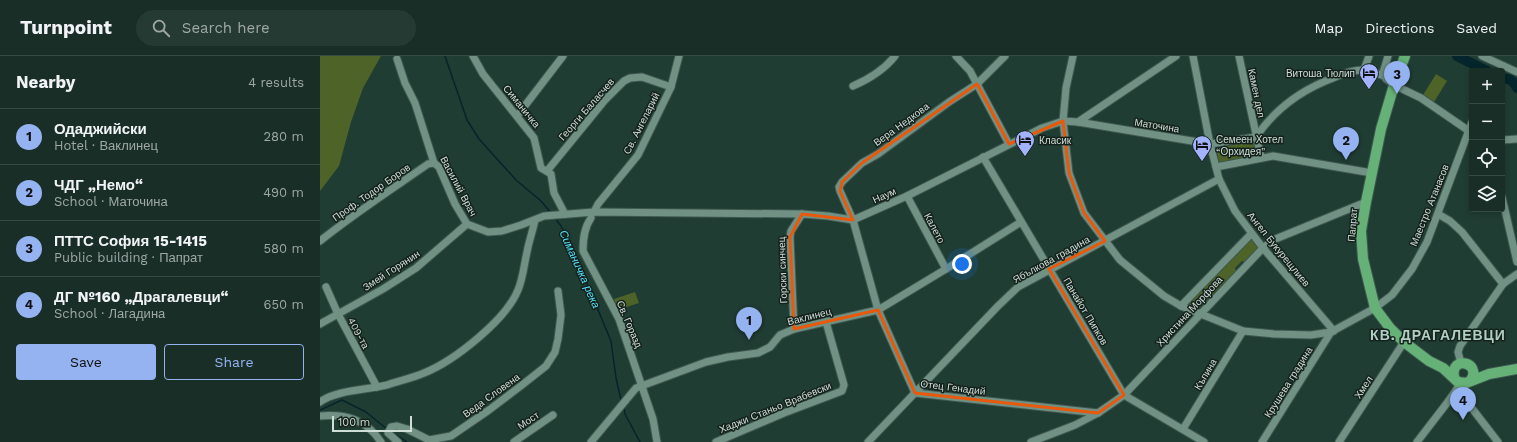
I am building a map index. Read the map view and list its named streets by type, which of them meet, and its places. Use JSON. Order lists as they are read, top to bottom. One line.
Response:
{"streets":{"main road":["Папрат"],"street":["Камен дел","Симаничка","Георги Баласчев","Св. Ангеларий","Вера Недкова","Маточина","Василий Врач","Проф. Тодор Боров","Наум","Маестро Атанасов","Калето","Ангел Букурещлиев","Ябълкова градина","Змей Горянин","Горски синчец","Панайот Пипков","Христина Морфова","Ваклинец","Св. Горазд","409-та","Къпина","Крушева градина","Отец Генадий","Хмел","Веда Словена","Хаджи Станьо Врабевски","Мост"]},"crossings":[["Камен дел","Маточина"],["Симаничка","Георги Баласчев"],["Симаничка","Василий Врач"],["Георги Баласчев","Св. Ангеларий"],["Св. Ангеларий","Св. Горазд"],["Вера Недкова","Наум"],["Вера Недкова","Отец Генадий"],["Маточина","Наум"],["Маточина","Ангел Букурещлиев"],["Василий Врач","Проф. Тодор Боров"],["Василий Врач","Змей Горянин"],["Наум","Маестро Атанасов"],["Наум","Калето"],["Наум","Панайот Пипков"],["Наум","Отец Генадий"],["Маестро Атанасов","Папрат"],["Маестро Атанасов","Ангел Букурещлиев"],["Маестро Атанасов","Ябълкова градина"],["Маестро Атанасов","Христина Морфова"],["Маестро Атанасов","Къпина"],["Маестро Атанасов","Крушева градина"],["Папрат","Христина Морфова"],["Папрат","Хмел"],["Калето","Ваклинец"],["Ангел Букурещлиев","Ябълкова градина"],["Ангел Букурещлиев","Христина Морфова"],["Ангел Букурещлиев","Крушева градина"],["Ябълкова градина","Панайот Пипков"],["Ябълкова градина","Отец Генадий"],["Змей Горянин","409-та"],["Горски синчец","Ваклинец"],["Панайот Пипков","Христина Морфова"],["Панайот Пипков","Ваклинец"],["Панайот Пипков","Къпина"],["Христина Морфова","Отец Генадий"],["Ваклинец","Св. Горазд"],["Ваклинец","Отец Генадий"],["Ваклинец","Хаджи Станьо Врабевски"]],"districts":["КВ. ДРАГАЛЕВЦИ"],"water":["Симаничка река"],"places":{"hotel":["Витоша Тюлип","Класик","Семеен Хотел “Орхидея”"]},"scale_bar":"100 m","page":{"header":"Turnpoint","search":"Search here","nav":["Map","Directions","Saved"],"heading":["Nearby","4 results"],"pins":["3","2","1","4"],"map_buttons":["+","−"],"list":[{"mark":"1","name":"Одаджийски","note":"Hotel · Ваклинец","value":"280 m"},{"mark":"2","name":"ЧДГ „Немо“","note":"School · Маточина","value":"490 m"},{"mark":"3","name":"ПТТС София 15-1415","note":"Public building · Папрат","value":"580 m"},{"mark":"4","name":"ДГ №160 „Драгалевци“","note":"School · Лагадина","value":"650 m"}],"buttons":["Save","Share"],"scale":"100 m"}}
